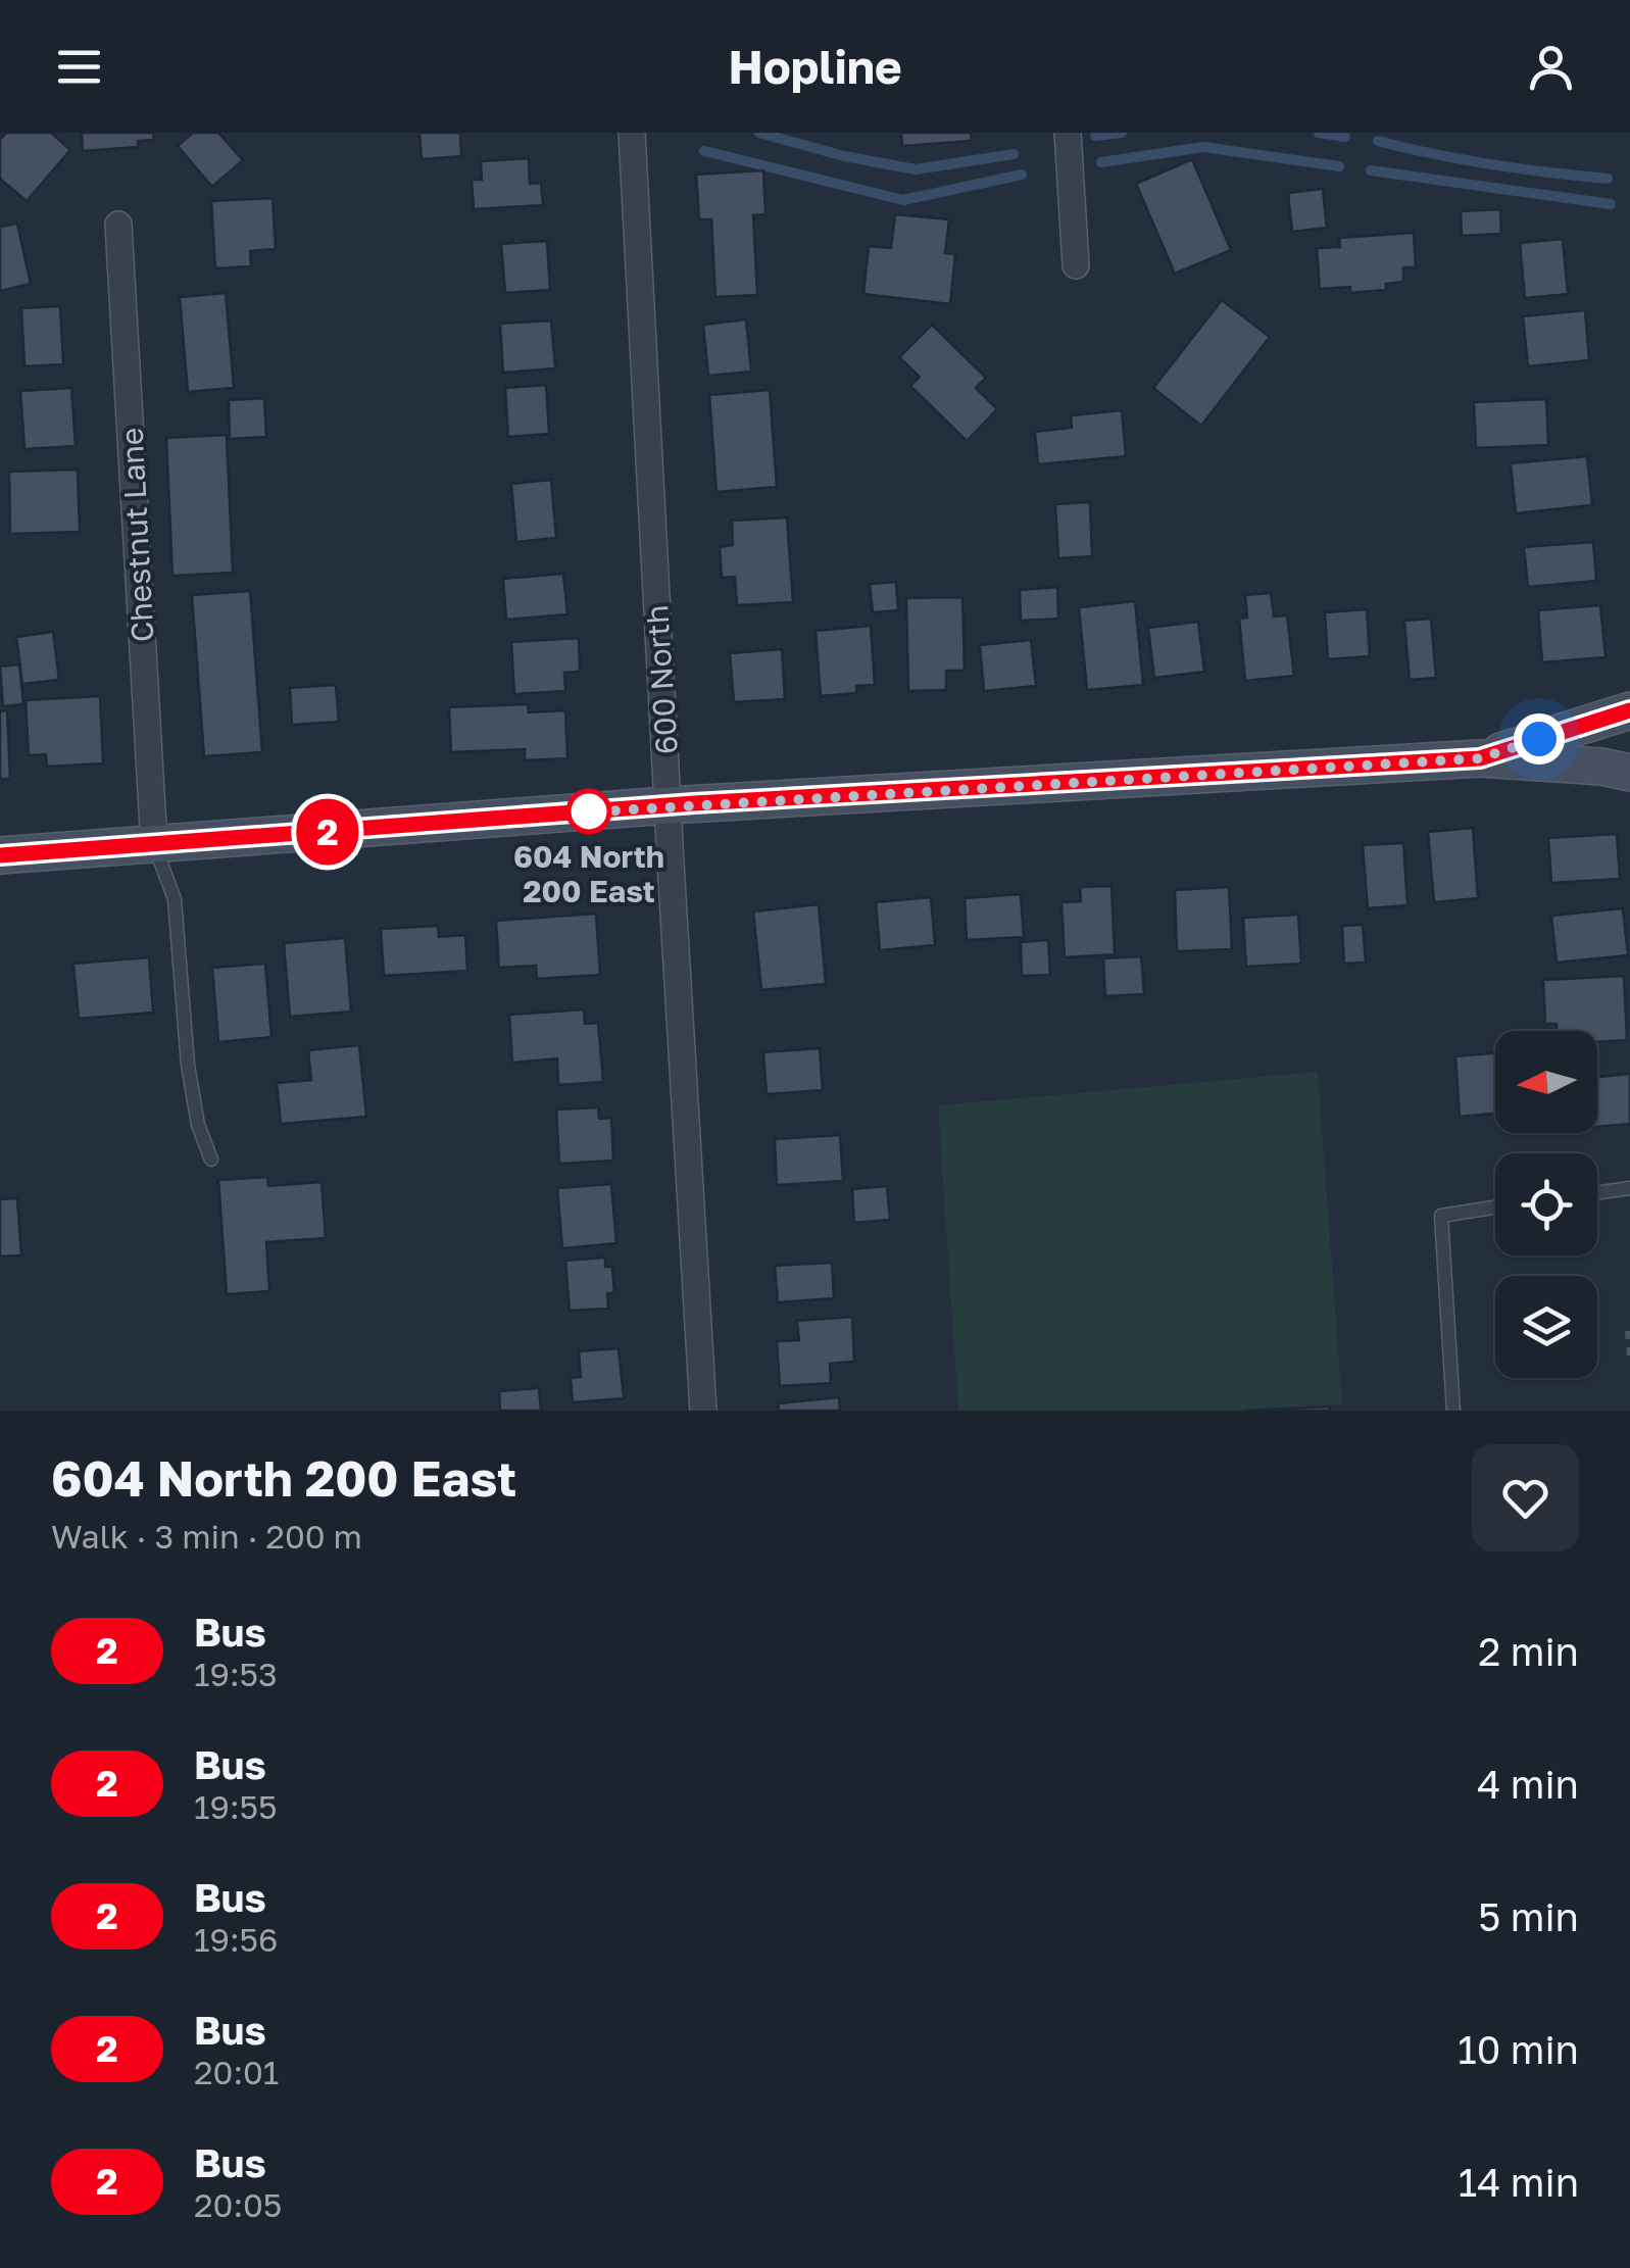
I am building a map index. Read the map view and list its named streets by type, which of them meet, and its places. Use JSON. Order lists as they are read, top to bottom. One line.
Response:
{"streets":{"street":["Chestnut Lane","600 North"]},"places":["604 North 200 East"],"lines":["bus line 2"],"north":"left","page":{"header":"Hopline","on_map":"2","heading":["604 North 200 East","Walk · 3 min · 200 m"],"list":[{"mark":"2","name":"Bus","note":"19:53","value":"2 min"},{"mark":"2","name":"Bus","note":"19:55","value":"4 min"},{"mark":"2","name":"Bus","note":"19:56","value":"5 min"},{"mark":"2","name":"Bus","note":"20:01","value":"10 min"},{"mark":"2","name":"Bus","note":"20:05","value":"14 min"}]}}
